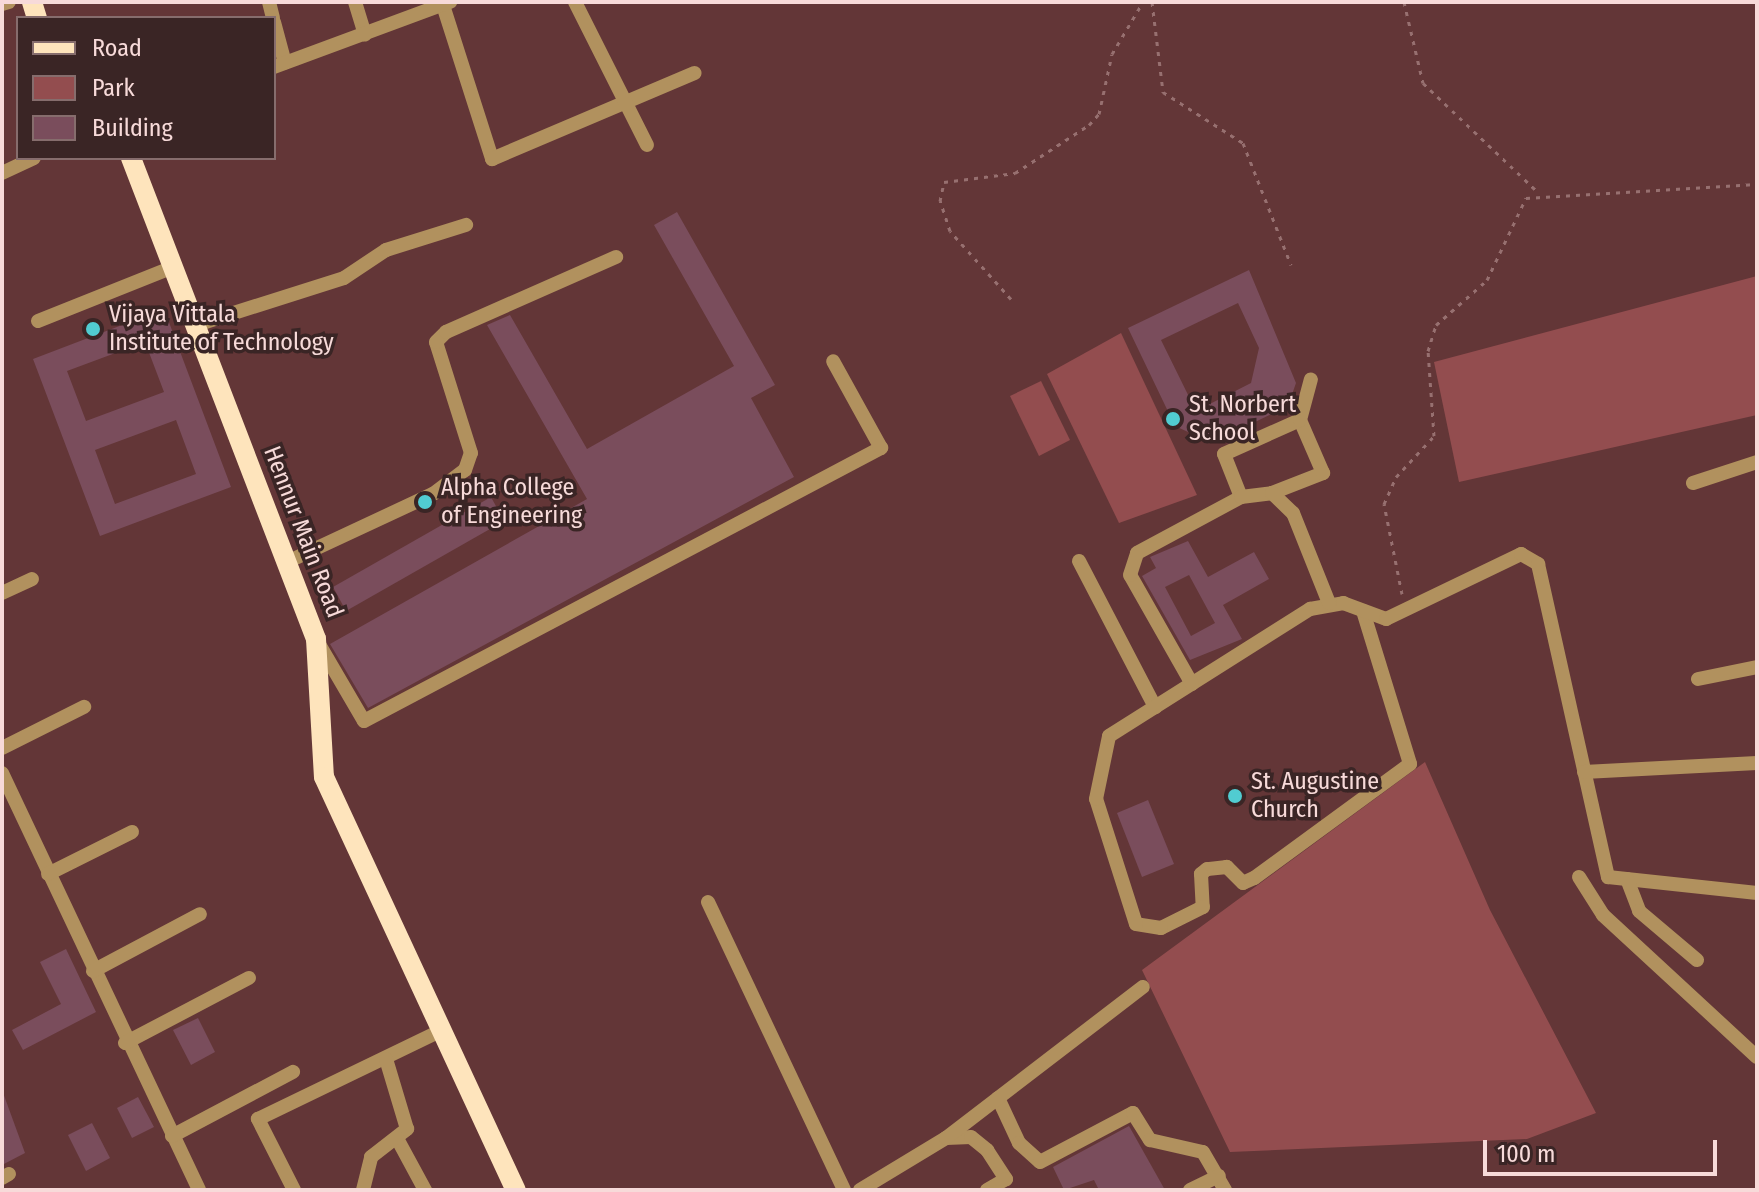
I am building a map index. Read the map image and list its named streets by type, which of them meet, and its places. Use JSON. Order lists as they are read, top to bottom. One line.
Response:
{"streets":{"main road":["Hennur Main Road"]},"places":["Vijaya Vittala Institute of Technology","St. Norbert School","Alpha College of Engineering","St. Augustine Church"],"legend":["Road","Park","Building"],"scale_bar":"100 m"}
